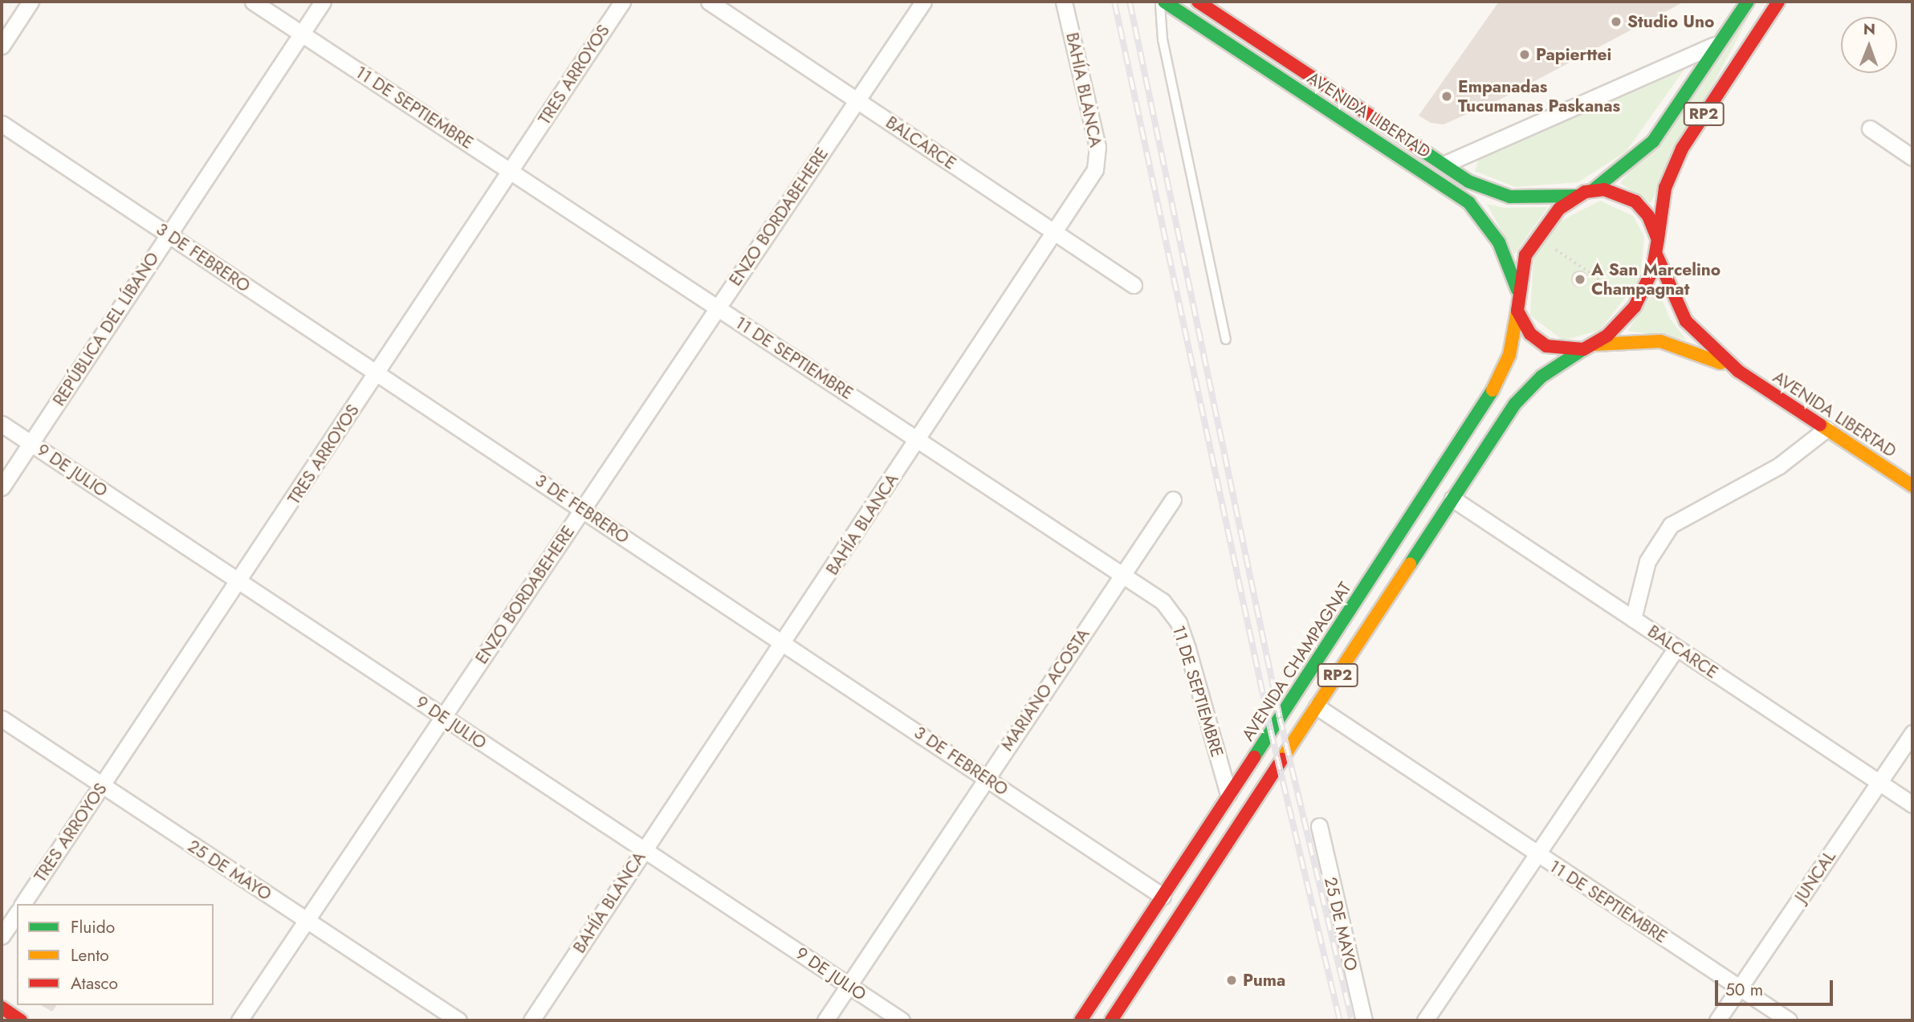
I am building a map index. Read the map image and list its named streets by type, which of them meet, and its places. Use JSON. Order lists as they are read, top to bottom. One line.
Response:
{"streets":{"main road":["RP2","AVENIDA LIBERTAD","AVENIDA CHAMPAGNAT"],"street":["TRES ARROYOS","BAHÍA BLANCA","11 DE SEPTIEMBRE","BALCARCE","ENZO BORDABEHERE","3 DE FEBRERO","REPÚBLICA DEL LÍBANO","9 DE JULIO","MARIANO ACOSTA","25 DE MAYO","JUNCAL"]},"crossings":[["TRES ARROYOS","11 DE SEPTIEMBRE"],["TRES ARROYOS","3 DE FEBRERO"],["TRES ARROYOS","9 DE JULIO"],["TRES ARROYOS","25 DE MAYO"],["BAHÍA BLANCA","11 DE SEPTIEMBRE"],["BAHÍA BLANCA","BALCARCE"],["BAHÍA BLANCA","3 DE FEBRERO"],["BAHÍA BLANCA","9 DE JULIO"],["11 DE SEPTIEMBRE","RP2"],["11 DE SEPTIEMBRE","ENZO BORDABEHERE"],["11 DE SEPTIEMBRE","REPÚBLICA DEL LÍBANO"],["11 DE SEPTIEMBRE","AVENIDA CHAMPAGNAT"],["11 DE SEPTIEMBRE","MARIANO ACOSTA"],["11 DE SEPTIEMBRE","JUNCAL"],["RP2","AVENIDA LIBERTAD"],["RP2","BALCARCE"],["RP2","AVENIDA CHAMPAGNAT"],["AVENIDA LIBERTAD","AVENIDA CHAMPAGNAT"],["BALCARCE","ENZO BORDABEHERE"],["BALCARCE","JUNCAL"],["ENZO BORDABEHERE","3 DE FEBRERO"],["ENZO BORDABEHERE","9 DE JULIO"],["ENZO BORDABEHERE","25 DE MAYO"],["3 DE FEBRERO","REPÚBLICA DEL LÍBANO"],["3 DE FEBRERO","AVENIDA CHAMPAGNAT"],["3 DE FEBRERO","MARIANO ACOSTA"],["REPÚBLICA DEL LÍBANO","9 DE JULIO"],["9 DE JULIO","MARIANO ACOSTA"]],"places":["Studio Uno","Papierttei","Empanadas Tucumanas Paskanas","A San Marcelino Champagnat","Puma"],"legend":["Fluido","Lento","Atasco"],"scale_bar":"50 m","north":"top"}
